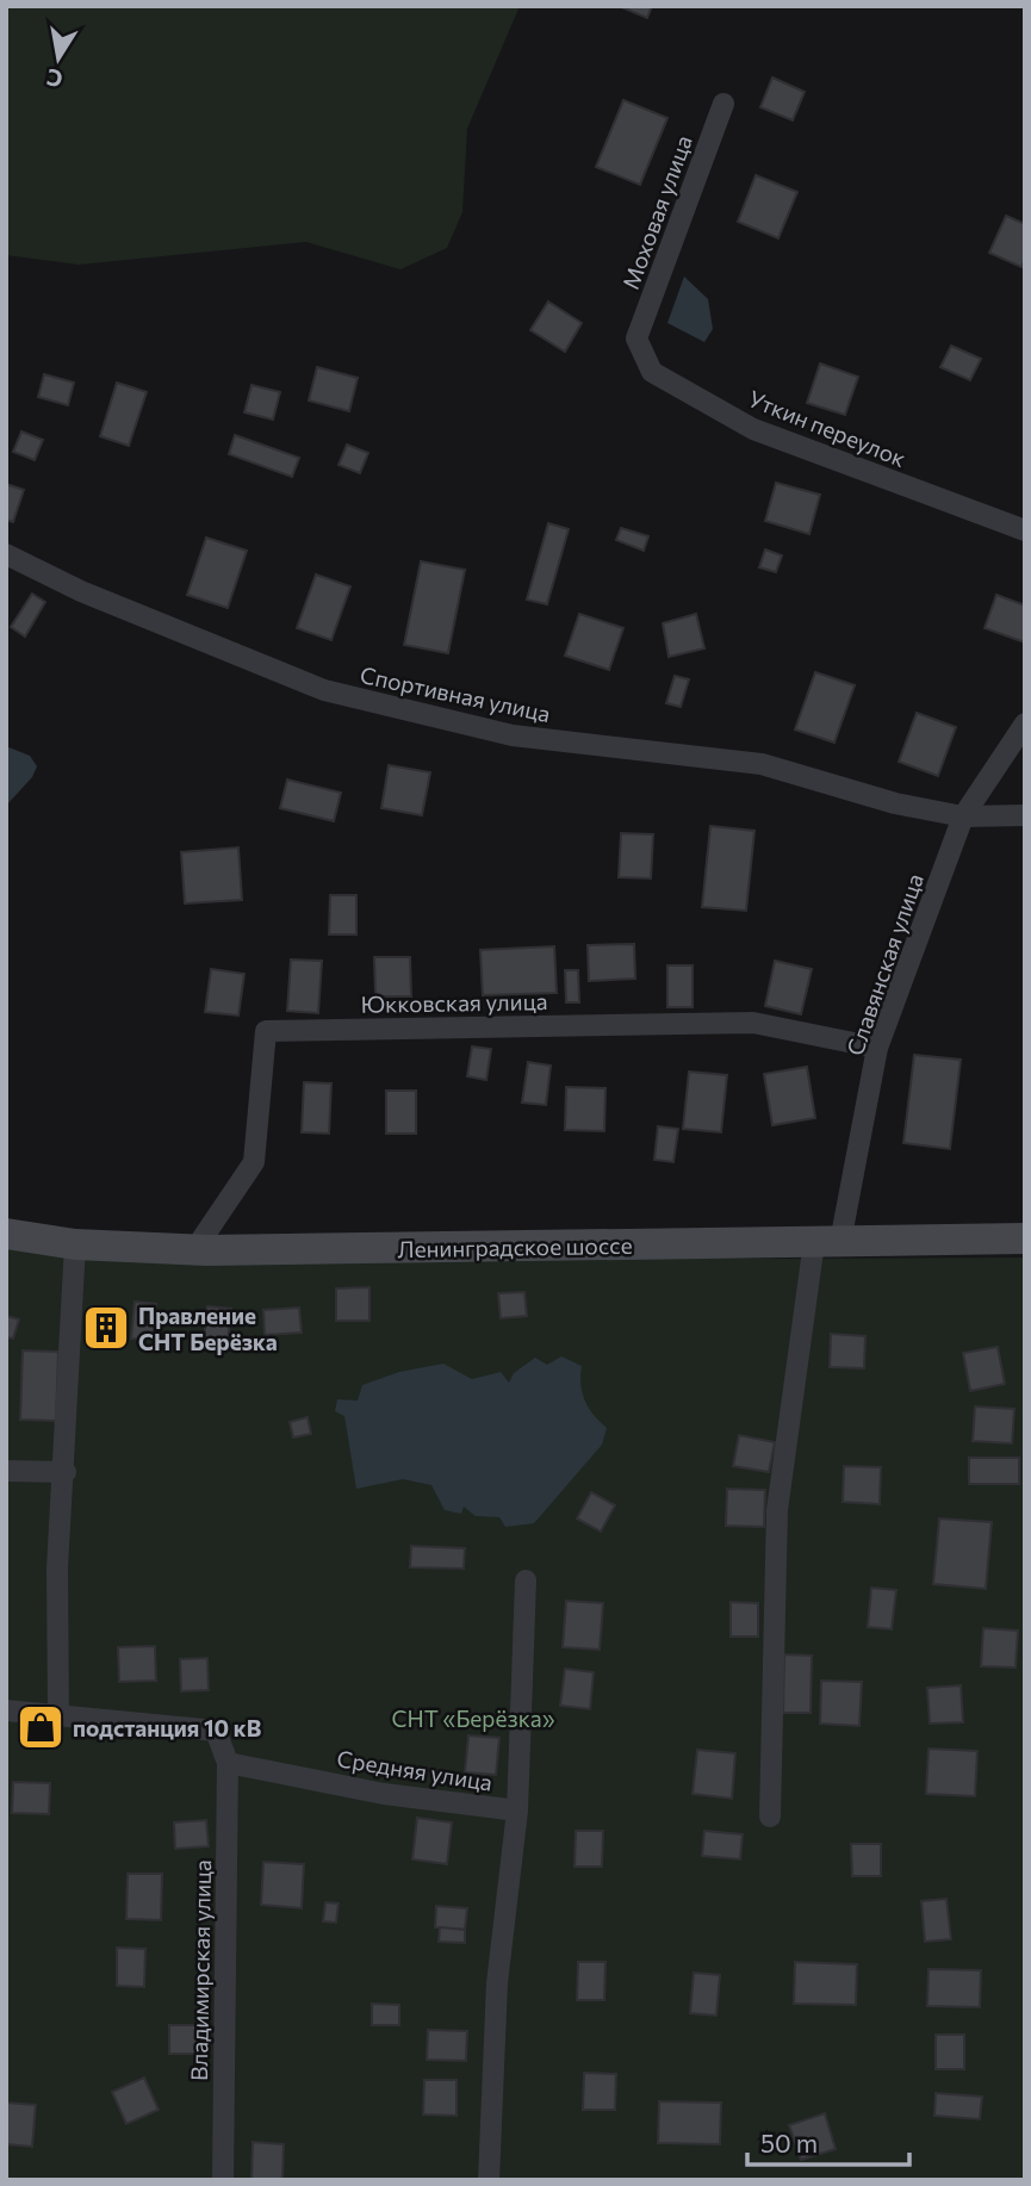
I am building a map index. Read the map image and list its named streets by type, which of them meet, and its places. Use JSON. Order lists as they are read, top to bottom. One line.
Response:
{"streets":{"main road":["Ленинградское шоссе"],"street":["Моховая улица","Уткин переулок","Спортивная улица","Славянская улица","Юкковская улица","Средняя улица","Владимирская улица"]},"crossings":[["Моховая улица","Уткин переулок"],["Спортивная улица","Славянская улица"],["Славянская улица","Юкковская улица"],["Славянская улица","Ленинградское шоссе"],["Юкковская улица","Ленинградское шоссе"],["Средняя улица","Владимирская улица"]],"parks":["СНТ «Берёзка»"],"places":{"building":["Правление СНТ Берёзка"],"shop":["подстанция 10 кВ"]},"scale_bar":"50 m","north":"bottom"}
